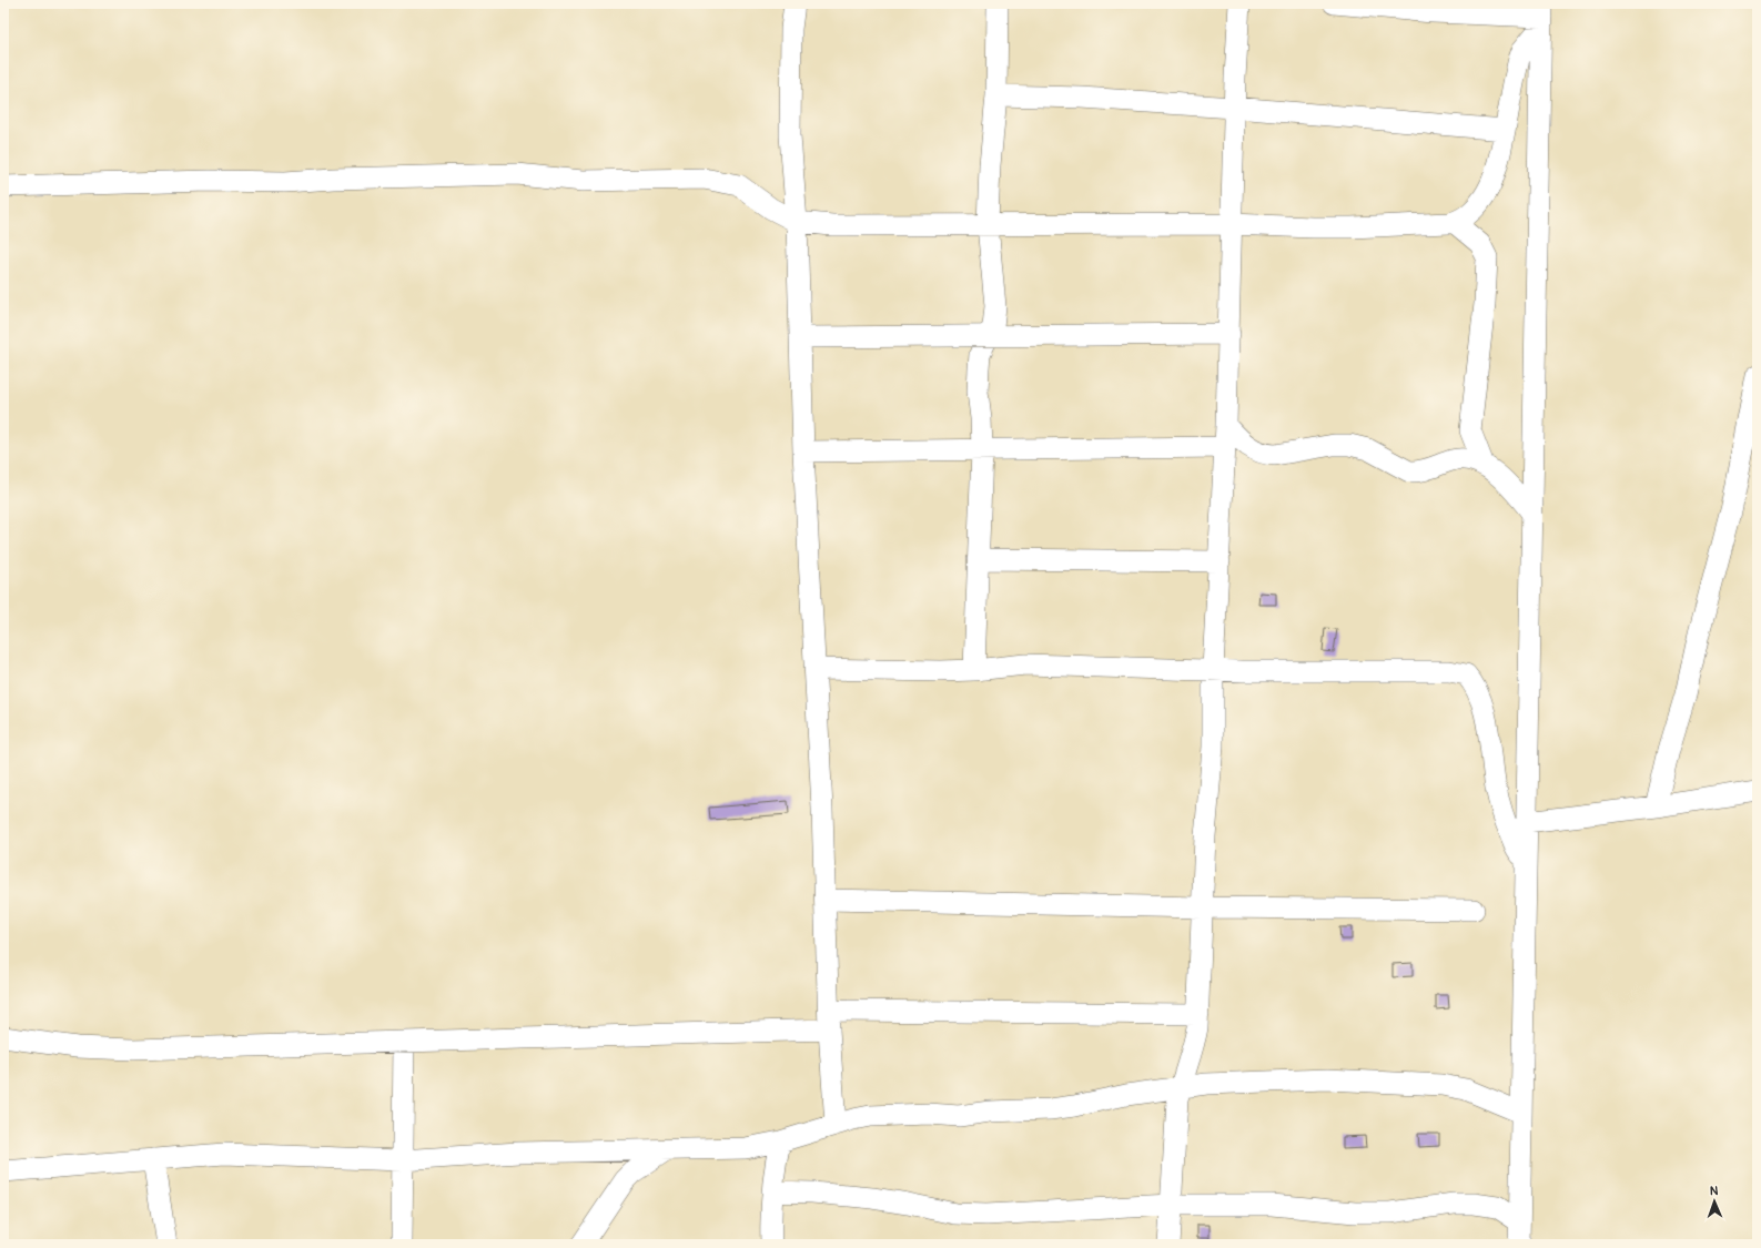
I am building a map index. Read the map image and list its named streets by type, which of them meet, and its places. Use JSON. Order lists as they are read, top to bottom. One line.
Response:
{"north":"top"}
